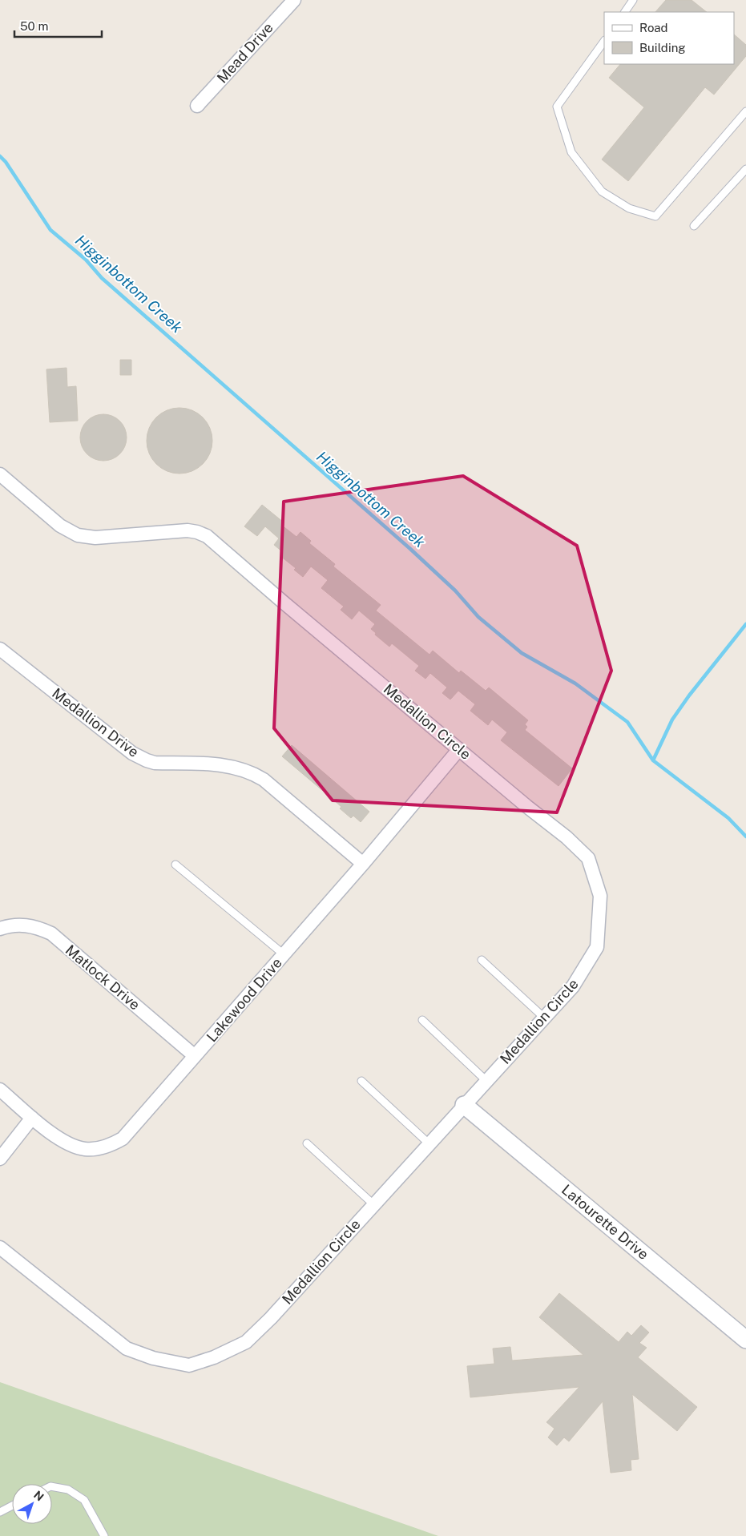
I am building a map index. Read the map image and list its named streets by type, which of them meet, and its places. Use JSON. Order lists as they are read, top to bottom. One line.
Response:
{"streets":{"street":["Mead Drive","Medallion Circle","Medallion Drive","Matlock Drive","Lakewood Drive","Latourette Drive"]},"crossings":[["Medallion Circle","Lakewood Drive"],["Medallion Circle","Latourette Drive"],["Medallion Drive","Lakewood Drive"],["Matlock Drive","Lakewood Drive"]],"water":["Higginbottom Creek"],"legend":["Road","Building"],"scale_bar":"50 m","north":"top right"}
